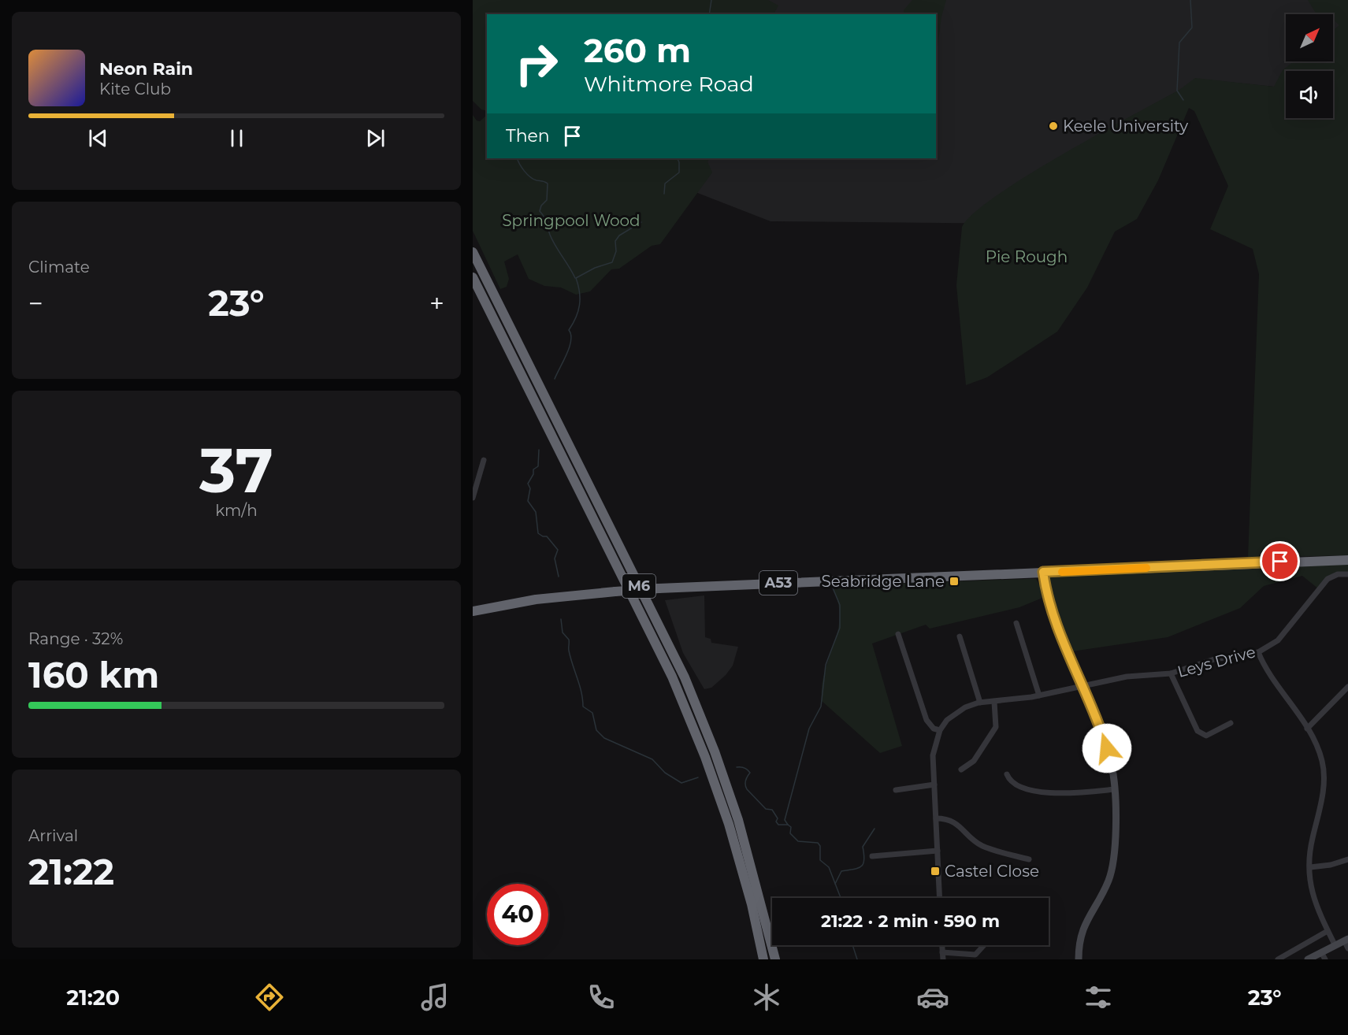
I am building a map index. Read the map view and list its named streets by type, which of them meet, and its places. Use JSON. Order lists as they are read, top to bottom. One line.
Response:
{"streets":{"highway":["A53","M6"],"street":["Leys Drive"]},"parks":["Springpool Wood","Pie Rough"],"places":{"other":["Keele University"],"transit":["Seabridge Lane","Castel Close"]},"north":"top right","page":{"turn":["260 m","Whitmore Road"],"song":["Neon Rain","Kite Club"],"then":"Then","tile":["Climate",["37","km/h"],["Range · 32%","160 km"],["Arrival","21:22"]],"heat":["−","23°","+"],"limit":"40","trip":"21:22 · 2 min · 590 m","tabs":["21:20","23°"]}}
